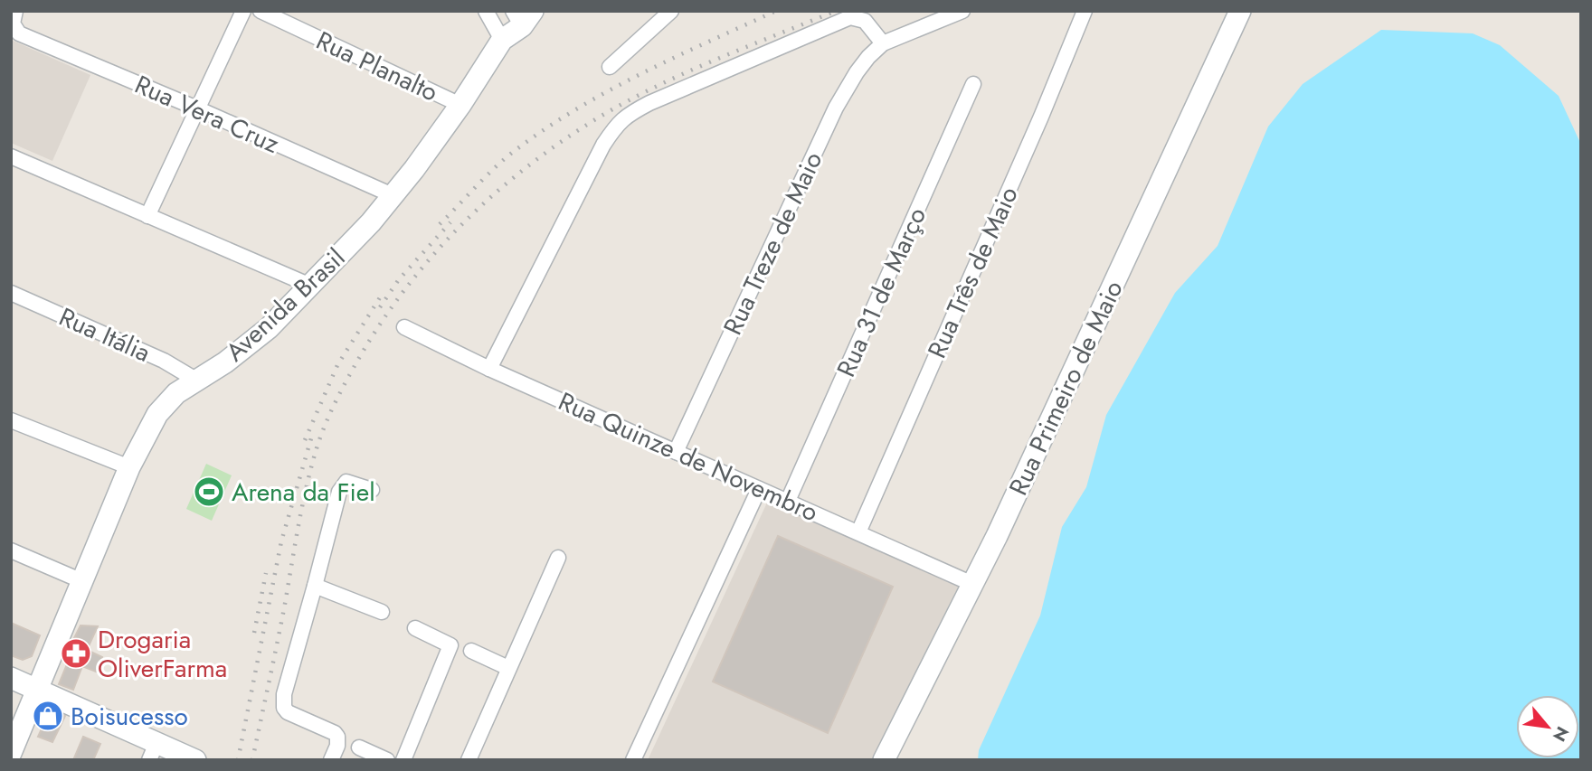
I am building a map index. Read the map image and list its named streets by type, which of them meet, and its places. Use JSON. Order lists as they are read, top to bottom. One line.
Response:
{"streets":{"street":["Rua Planalto","Rua Vera Cruz","Rua Treze de Maio","Rua Três de Maio","Rua 31 de Março","Avenida Brasil","Rua Itália","Rua Primeiro de Maio","Rua Quinze de Novembro"]},"crossings":[["Rua Planalto","Avenida Brasil"],["Rua Vera Cruz","Avenida Brasil"],["Rua Treze de Maio","Rua Quinze de Novembro"],["Rua Três de Maio","Rua Quinze de Novembro"],["Rua 31 de Março","Rua Quinze de Novembro"],["Avenida Brasil","Rua Itália"],["Rua Primeiro de Maio","Rua Quinze de Novembro"]],"places":{"sports":["Arena da Fiel"],"pharmacy":["Drogaria OliverFarma"],"shop":["Boisucesso"]},"north":"bottom right"}
